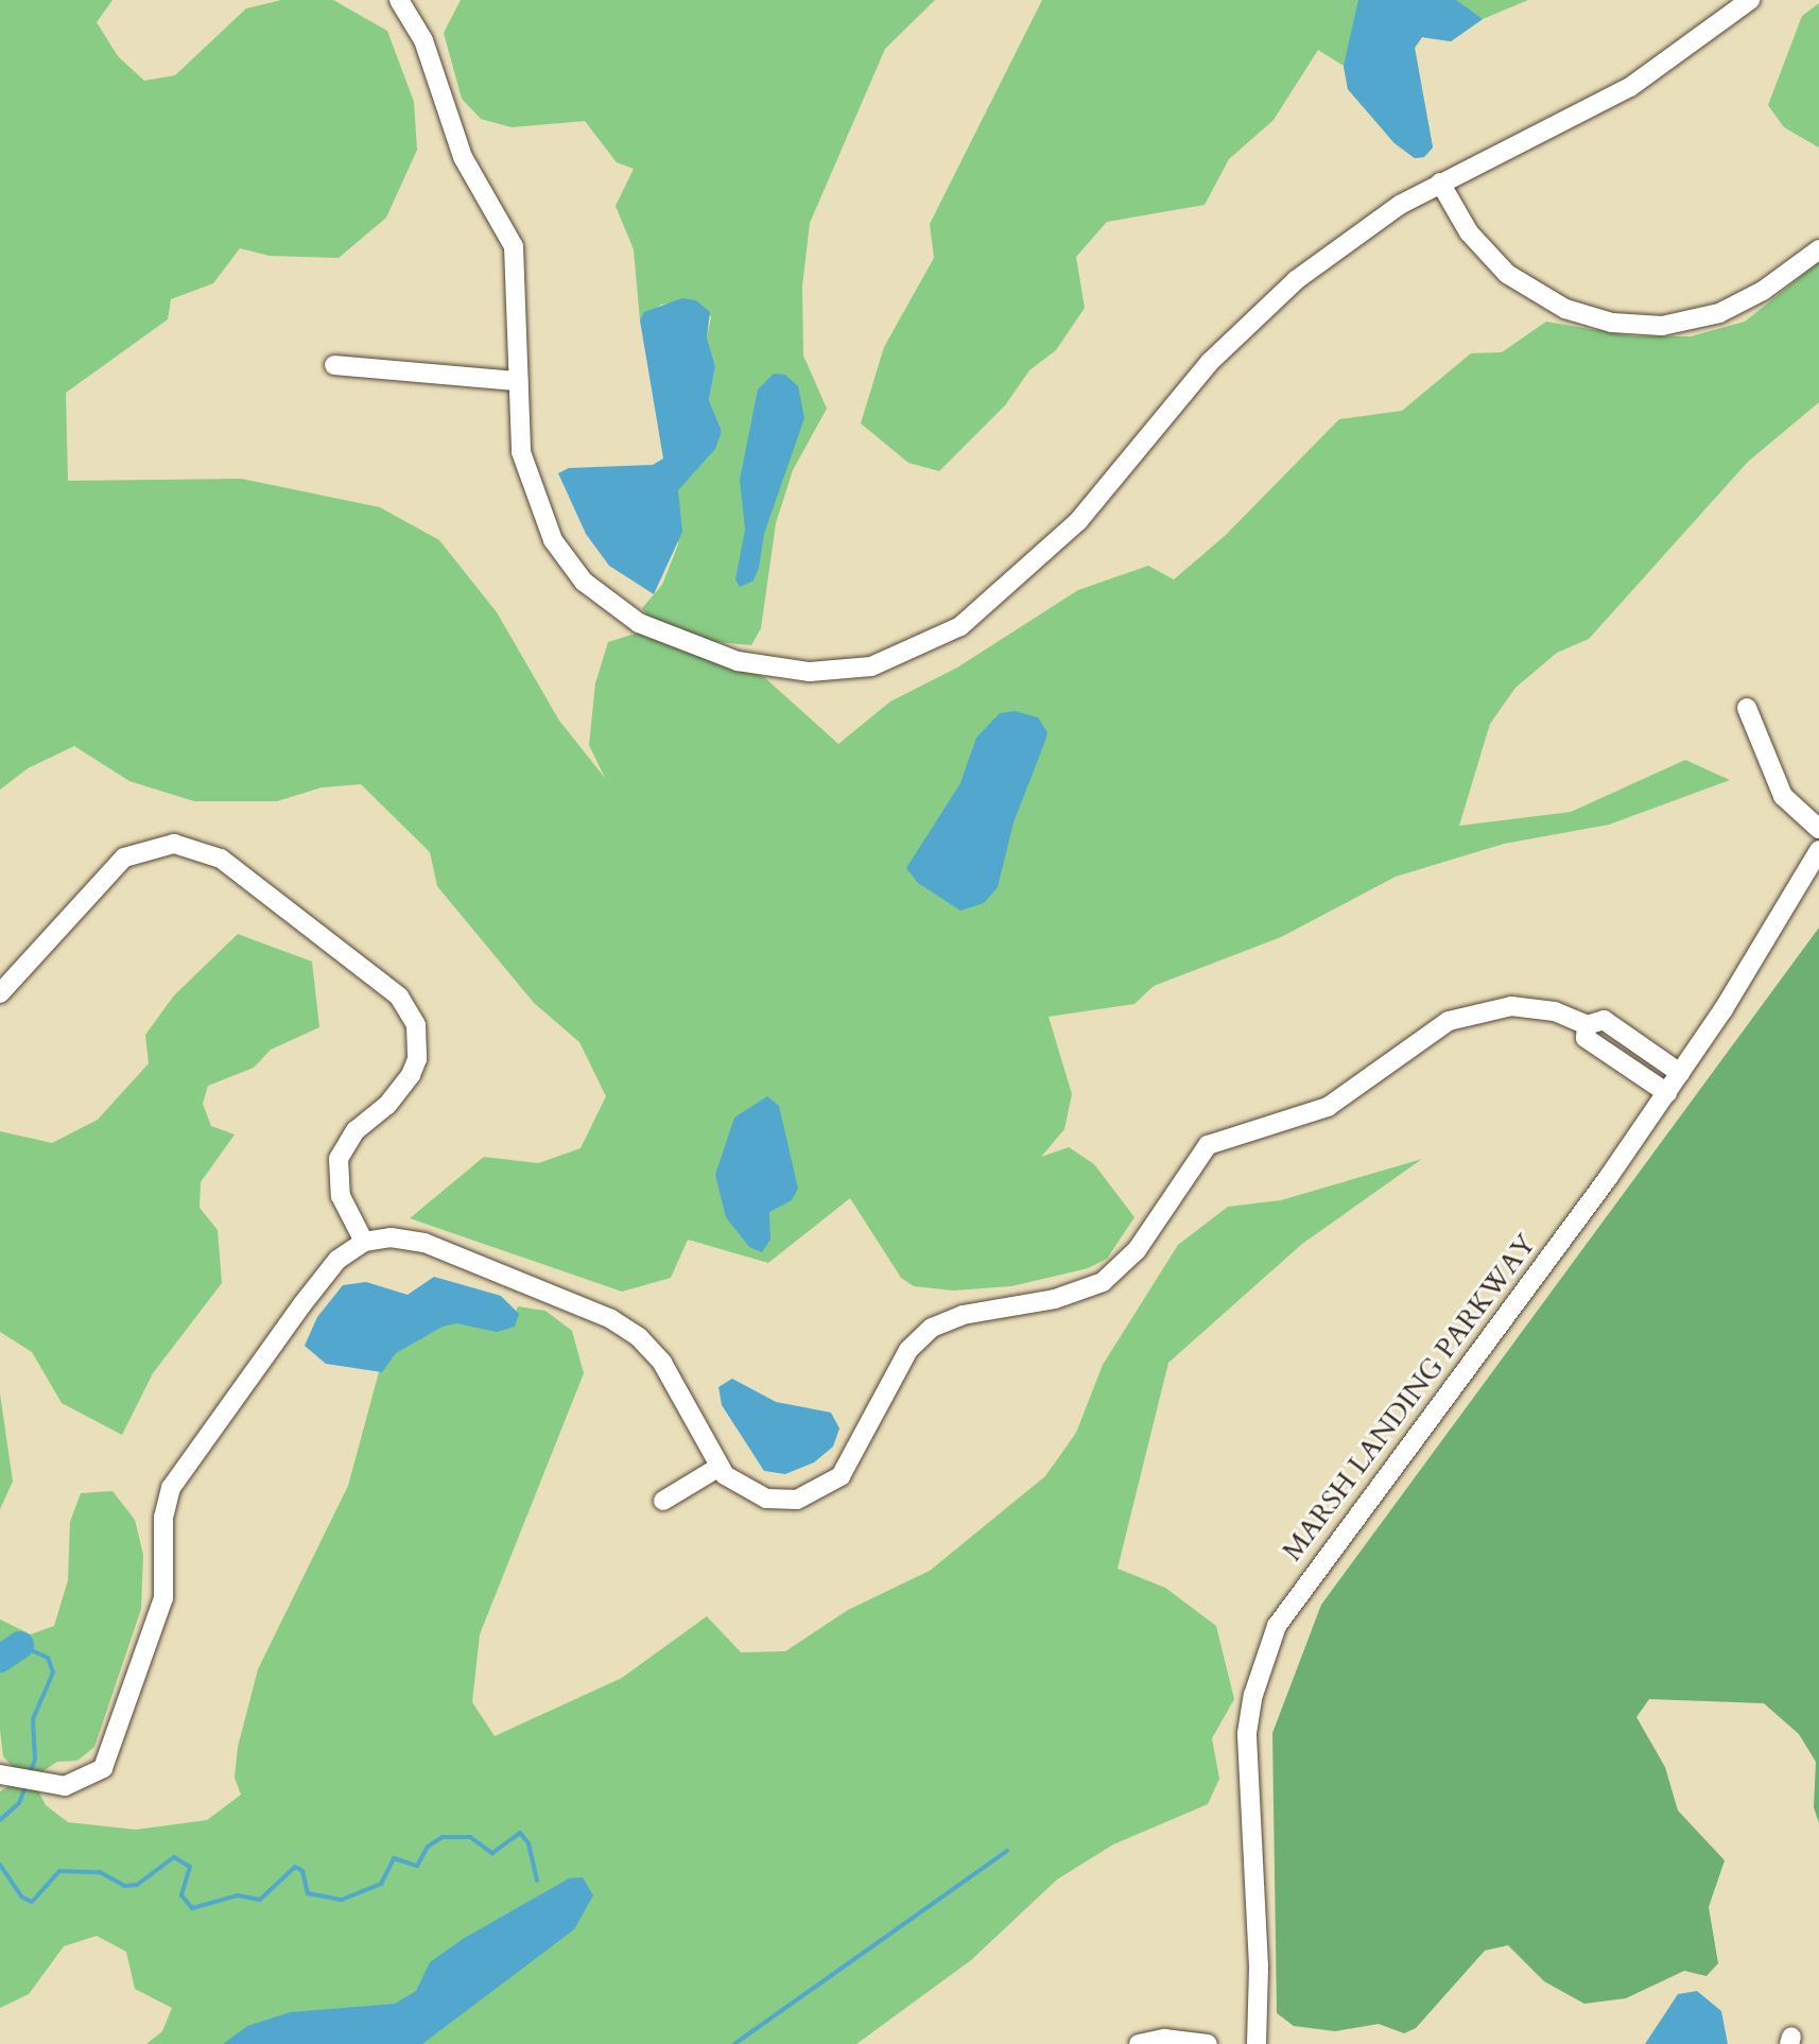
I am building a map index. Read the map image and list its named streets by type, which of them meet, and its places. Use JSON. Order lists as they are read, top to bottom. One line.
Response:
{"streets":{"street":["MARSH LANDING PARKWAY"]}}
